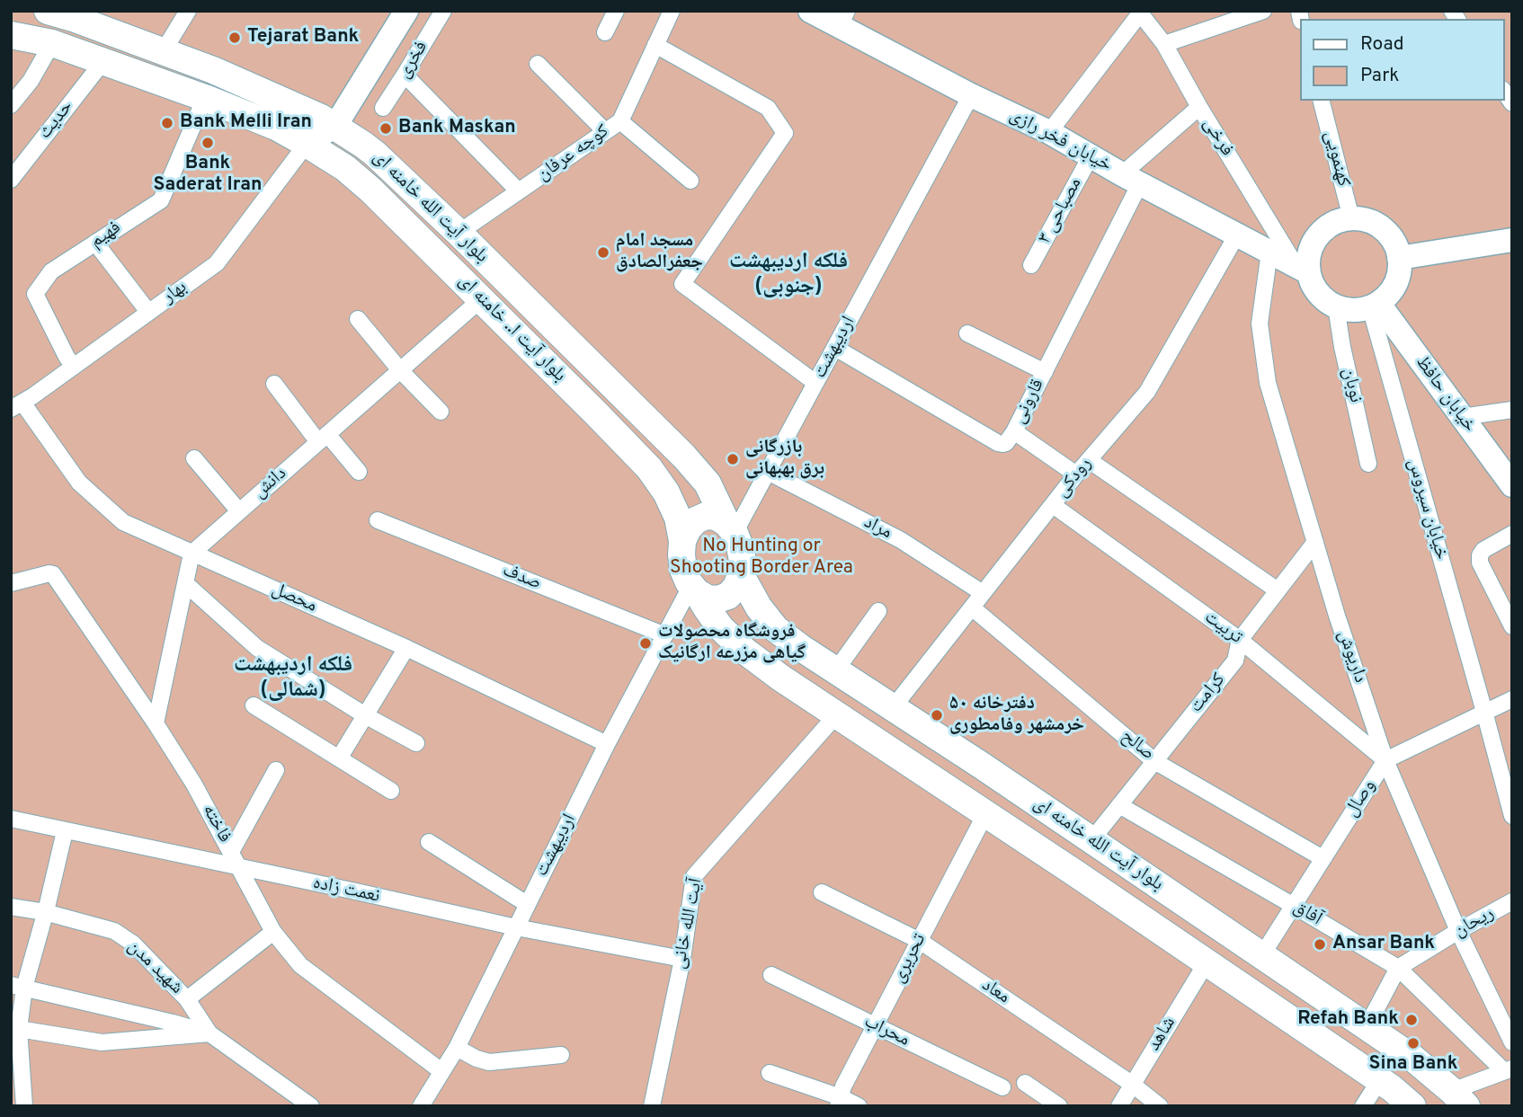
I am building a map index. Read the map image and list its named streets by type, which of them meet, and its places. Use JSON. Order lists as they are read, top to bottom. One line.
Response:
{"streets":{"main road":["خیابان فخر رازی","بلوار آیت الله خامنه ای","بلوار آیت ا.. خامنه ای","خیابان حافظ"],"street":["فخری","حدیث","فرخی","کوچه عرفان","کهنمویی","مصباحی ۳","فهیم","بهار","اردیبهشت","نوبان","قارونی","رودکی","دانش","خیابان سیروس","مراد","صدف","محصل","تربیت","داریوش","کرامت","صالح","وصال","فاخته","نعمت زاده","آفاق","ریحان","آیت الله خانی","تحریری","شهید مدن","معاد","محراب","شاهد"]},"crossings":[["فرخی","خیابان فخر رازی"],["فرخی","کهنمویی"],["فرخی","نوبان"],["فرخی","خیابان حافظ"],["فرخی","خیابان سیروس"],["خیابان فخر رازی","کهنمویی"],["خیابان فخر رازی","مصباحی ۳"],["خیابان فخر رازی","اردیبهشت"],["خیابان فخر رازی","نوبان"],["خیابان فخر رازی","خیابان حافظ"],["خیابان فخر رازی","قارونی"],["خیابان فخر رازی","رودکی"],["خیابان فخر رازی","خیابان سیروس"],["خیابان فخر رازی","داریوش"],["کوچه عرفان","بلوار آیت الله خامنه ای"],["کهنمویی","نوبان"],["کهنمویی","خیابان حافظ"],["کهنمویی","خیابان سیروس"],["بلوار آیت الله خامنه ای","بلوار آیت ا.. خامنه ای"],["بلوار آیت الله خامنه ای","اردیبهشت"],["بلوار آیت الله خامنه ای","رودکی"],["بلوار آیت الله خامنه ای","کرامت"],["بلوار آیت الله خامنه ای","وصال"],["بلوار آیت الله خامنه ای","آیت الله خانی"],["بلوار آیت الله خامنه ای","تحریری"],["بلوار آیت الله خامنه ای","شاهد"],["فهیم","بهار"],["بهار","بلوار آیت ا.. خامنه ای"],["بهار","محصل"],["بلوار آیت ا.. خامنه ای","اردیبهشت"],["بلوار آیت ا.. خامنه ای","دانش"],["اردیبهشت","قارونی"],["اردیبهشت","مراد"],["اردیبهشت","صدف"],["اردیبهشت","محصل"],["اردیبهشت","فاخته"],["اردیبهشت","نعمت زاده"],["نوبان","خیابان حافظ"],["نوبان","خیابان سیروس"],["خیابان حافظ","خیابان سیروس"],["رودکی","مراد"],["رودکی","تربیت"],["رودکی","صالح"],["دانش","محصل"],["خیابان سیروس","وصال"],["تربیت","داریوش"],["تربیت","کرامت"],["تربیت","وصال"],["داریوش","کرامت"],["داریوش","وصال"],["داریوش","ریحان"],["کرامت","صالح"],["کرامت","آفاق"],["صالح","وصال"],["وصال","آفاق"],["فاخته","نعمت زاده"],["نعمت زاده","آیت الله خانی"],["آفاق","ریحان"],["تحریری","معاد"],["تحریری","محراب"],["معاد","شاهد"]],"districts":["فلکه اردیبهشت (جنوبی)","فلکه اردیبهشت (شمالی)"],"parks":["No Hunting or Shooting Border Area"],"places":["Tejarat Bank","Bank Melli Iran","Bank Maskan","Bank Saderat Iran","مسجد امام جعفرالصادق","بازرگانی برق بهبهانی","فروشگاه محصولات گیاهی مزرعه ارگانیک","دفترخانه ۵۰ خرمشهر وفامطوری","Ansar Bank","Refah Bank","Sina Bank"],"legend":["Road","Park"]}
